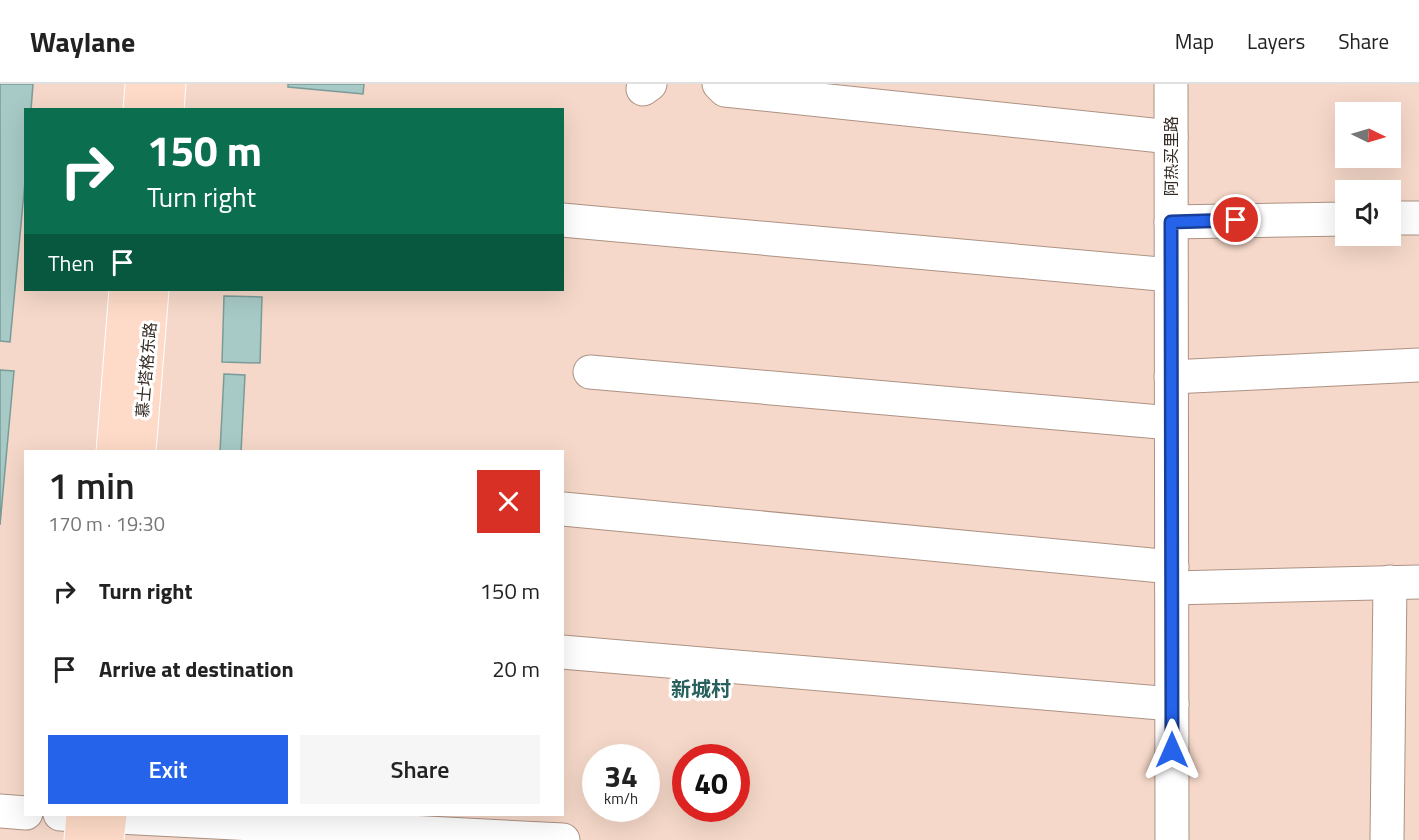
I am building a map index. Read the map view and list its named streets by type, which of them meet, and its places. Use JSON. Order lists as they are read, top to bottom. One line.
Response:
{"streets":{"main road":["慕士塔格东路"],"street":["阿热买里路"]},"districts":["新城村"],"north":"right","page":{"header":"Waylane","nav":["Map","Layers","Share"],"turn":["150 m","Turn right"],"then":"Then","heading":["1 min","170 m · 19:30"],"list":[{"name":"Turn right","value":"150 m"},{"name":"Arrive at destination","value":"20 m"}],"buttons":["Exit","Share"],"speed":"34 km/h","limit":"40"}}
